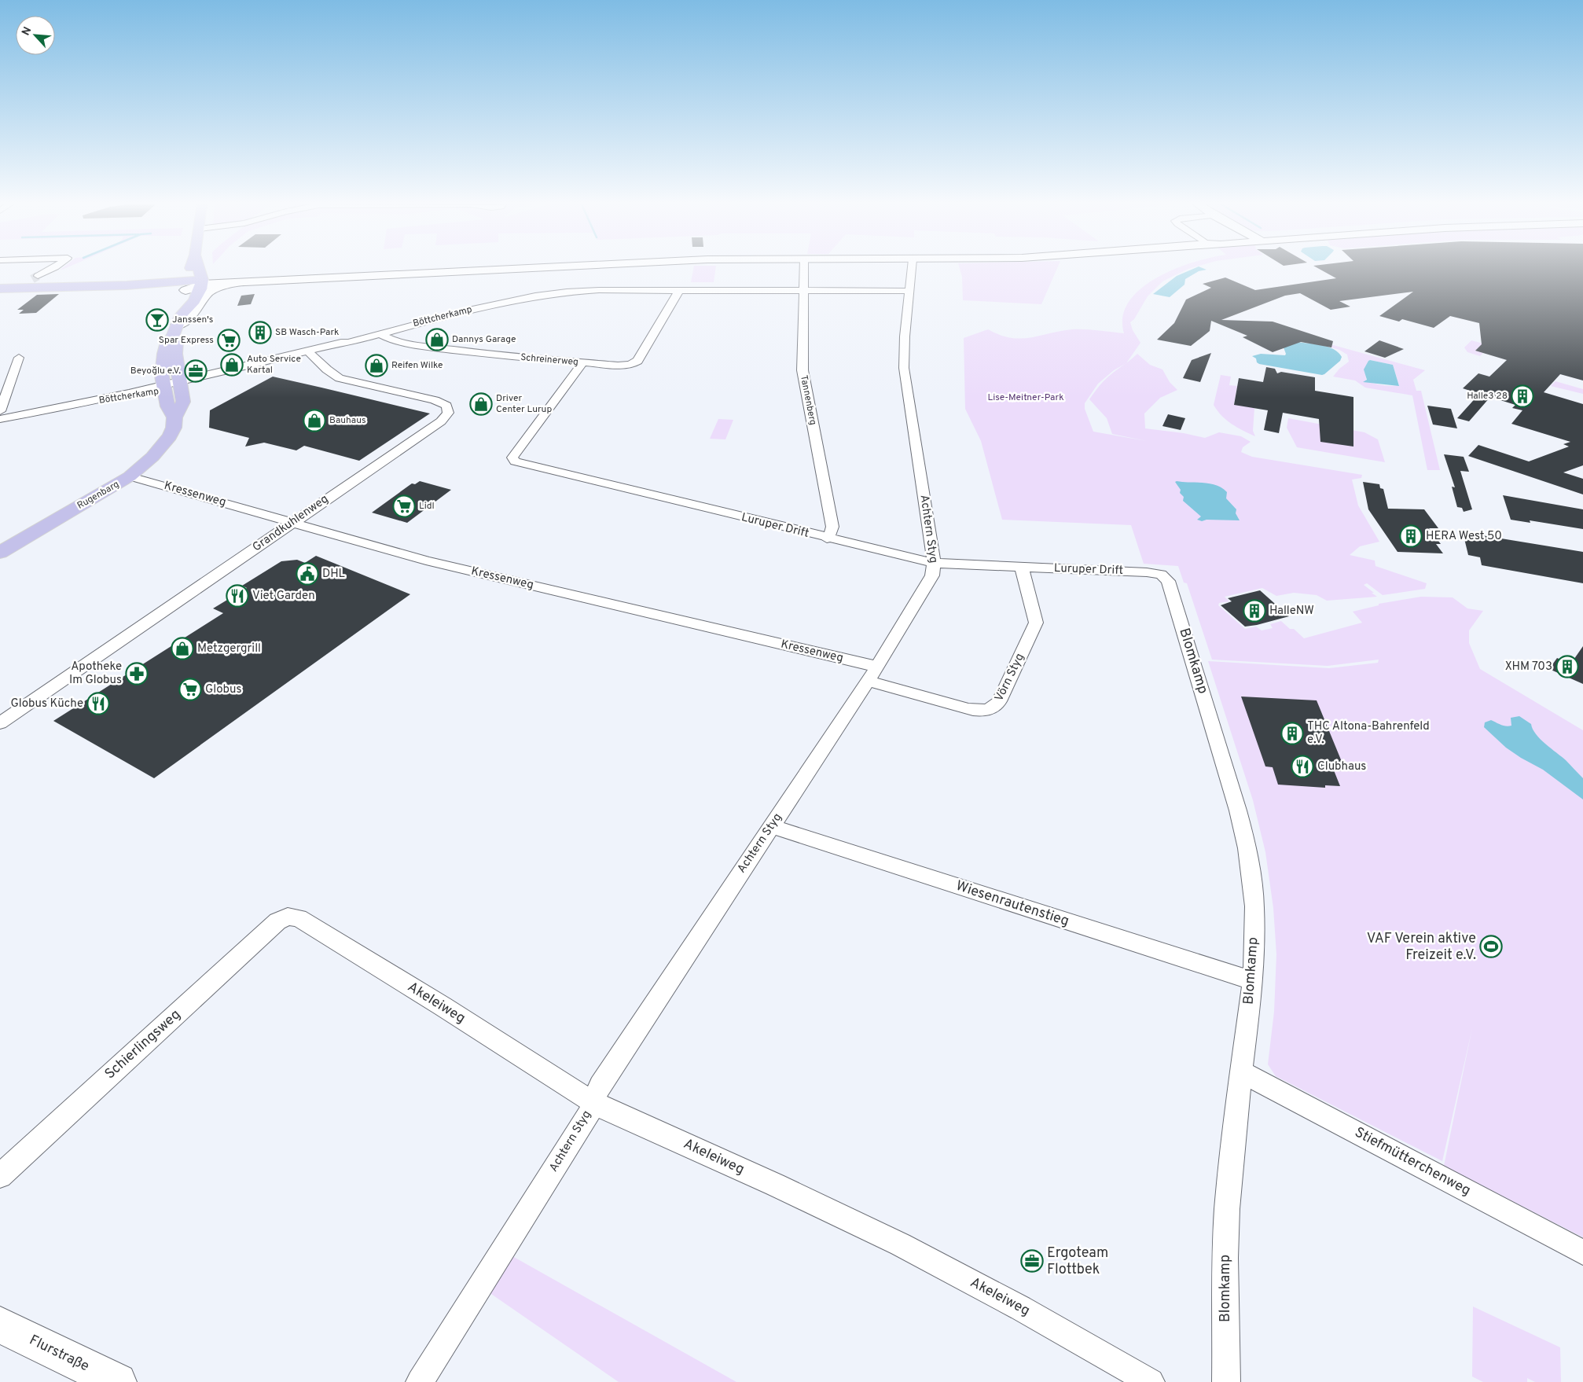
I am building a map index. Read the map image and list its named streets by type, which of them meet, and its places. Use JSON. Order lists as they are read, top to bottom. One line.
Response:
{"streets":{"main road":["Rugenbarg","Flurstraße"],"street":["Böttcherkamp","Schreinerweg","Tannenberg","Kressenweg","Grandkuhlenweg","Luruper Drift","Achtern Styg","Blomkamp","Vörn Styg","Wiesenrautenstieg","Akeleiweg","Schierlingsweg","Stiefmütterchenweg"]},"crossings":[["Böttcherkamp","Schreinerweg"],["Böttcherkamp","Tannenberg"],["Böttcherkamp","Rugenbarg"],["Böttcherkamp","Grandkuhlenweg"],["Böttcherkamp","Achtern Styg"],["Schreinerweg","Luruper Drift"],["Tannenberg","Luruper Drift"],["Kressenweg","Rugenbarg"],["Kressenweg","Grandkuhlenweg"],["Kressenweg","Achtern Styg"],["Kressenweg","Vörn Styg"],["Luruper Drift","Achtern Styg"],["Luruper Drift","Blomkamp"],["Luruper Drift","Vörn Styg"],["Achtern Styg","Vörn Styg"],["Achtern Styg","Wiesenrautenstieg"],["Achtern Styg","Akeleiweg"],["Blomkamp","Wiesenrautenstieg"],["Blomkamp","Stiefmütterchenweg"],["Akeleiweg","Schierlingsweg"]],"parks":["Lise-Meitner-Park"],"places":{"bar":["Janssen's"],"building":["SB Wasch-Park","Halle3 28","HERA West 50","HalleNW","XHM 703","THC Altona-Bahrenfeld e.V."],"shop":["Dannys Garage","Auto Service Kartal","Reifen Wilke","Driver Center Lurup","Bauhaus","Metzgergrill"],"supermarket":["Spar Express","Lidl","Globus"],"office":["Beyoğlu e.V.","Ergoteam Flottbek"],"public building":["DHL"],"restaurant":["Viet Garden","Globus Küche","Clubhaus"],"pharmacy":["Apotheke Im Globus"],"sports":["VAF Verein aktive Freizeit e.V."]},"north":"top left"}
